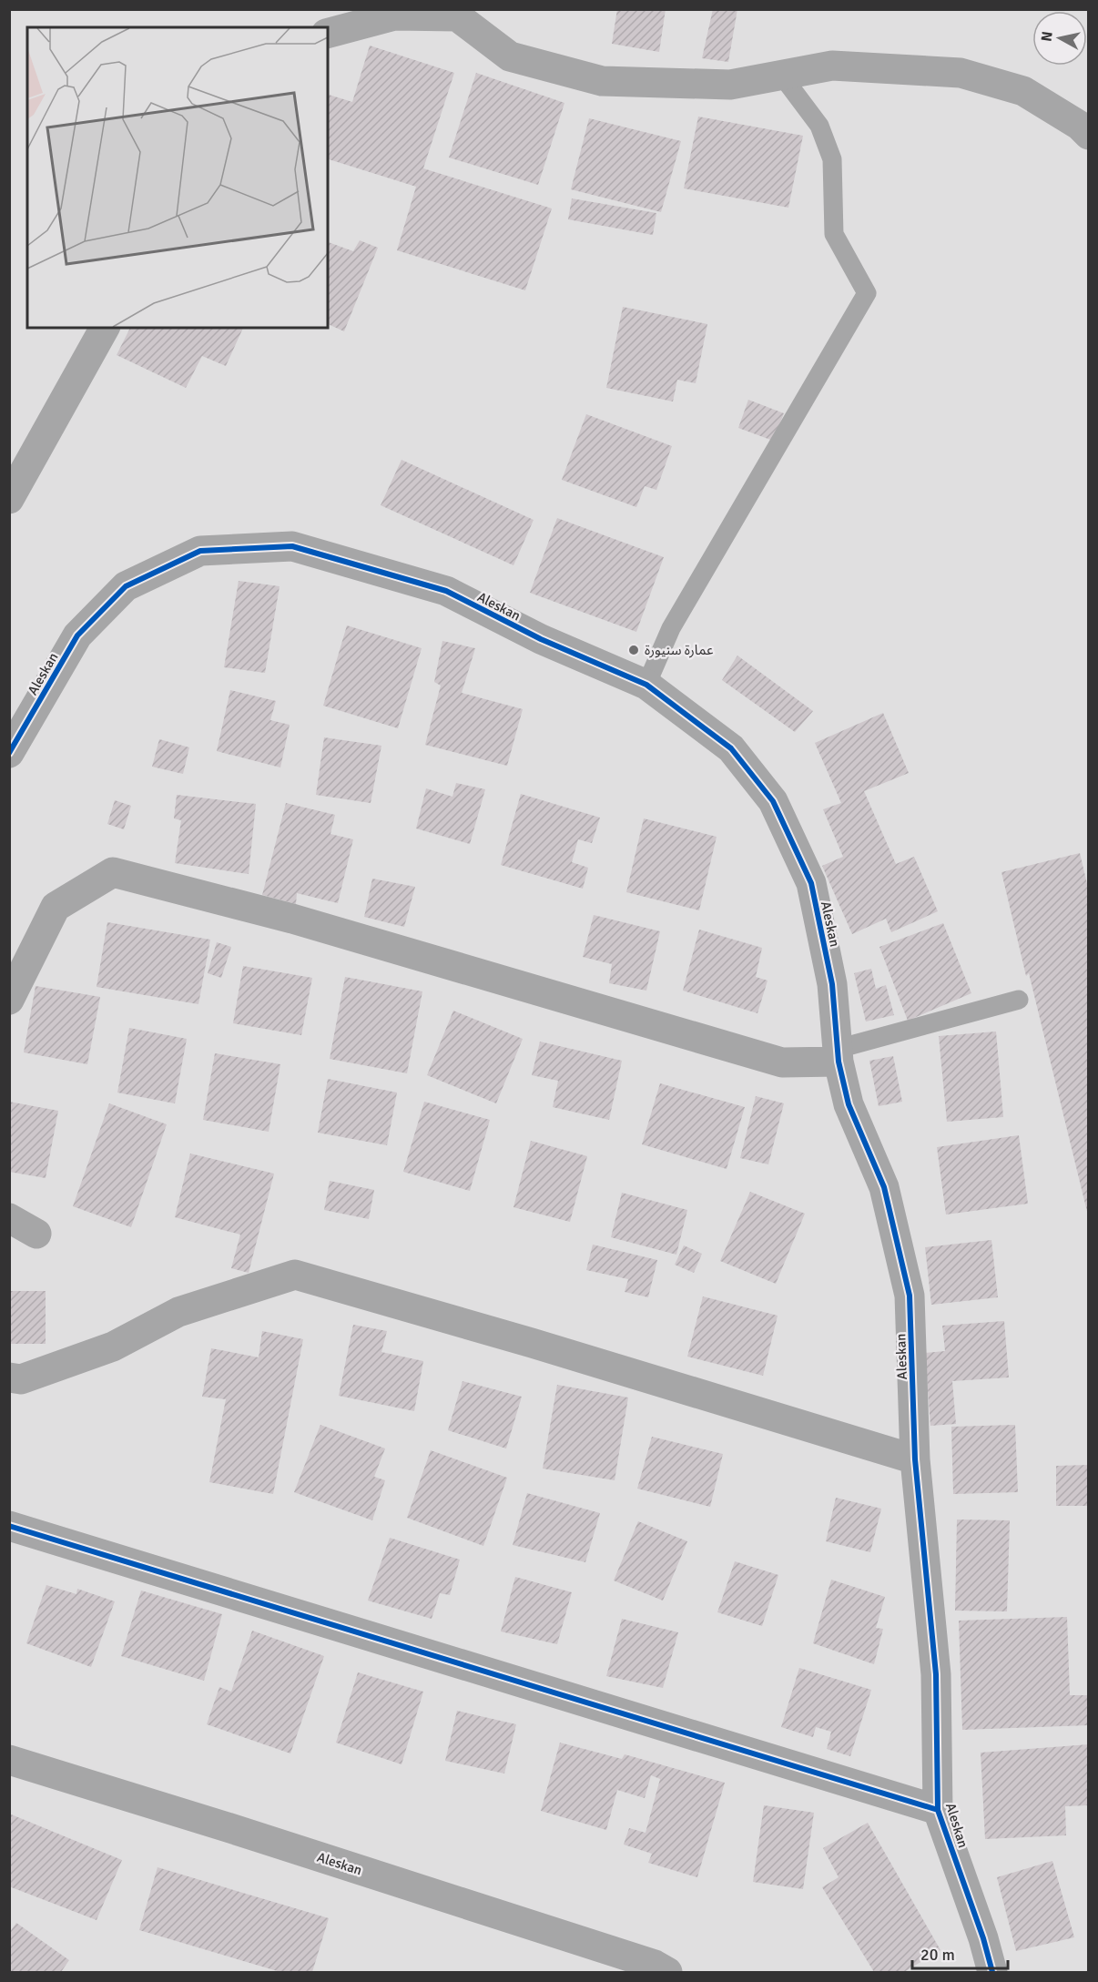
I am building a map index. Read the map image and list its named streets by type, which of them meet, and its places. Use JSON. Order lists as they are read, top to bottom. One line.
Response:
{"streets":{"street":["Aleskan"]},"places":["عمارة سنيورة"],"scale_bar":"20 m","north":"left"}
